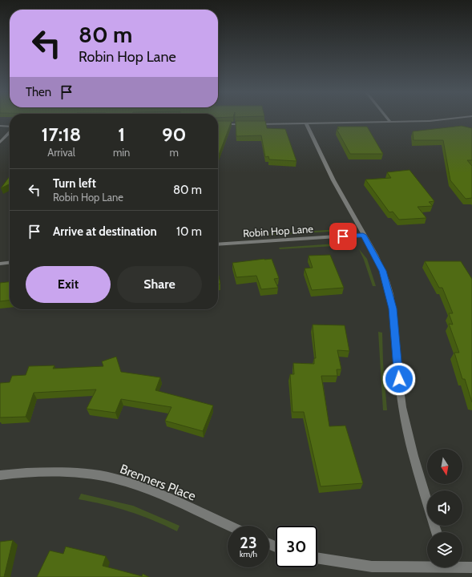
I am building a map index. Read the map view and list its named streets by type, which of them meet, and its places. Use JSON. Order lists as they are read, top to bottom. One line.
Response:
{"streets":{"street":["Robin Hop Lane","Brenners Place"]},"north":"bottom","page":{"turn":["80 m","Robin Hop Lane"],"then":"Then","eta":["17:18","Arrival","1","min","90","m"],"list":[{"name":"Turn left","note":"Robin Hop Lane","value":"80 m"},{"name":"Arrive at destination","value":"10 m"}],"buttons":["Exit","Share"],"speed":"23 km/h","limit":"30"}}
